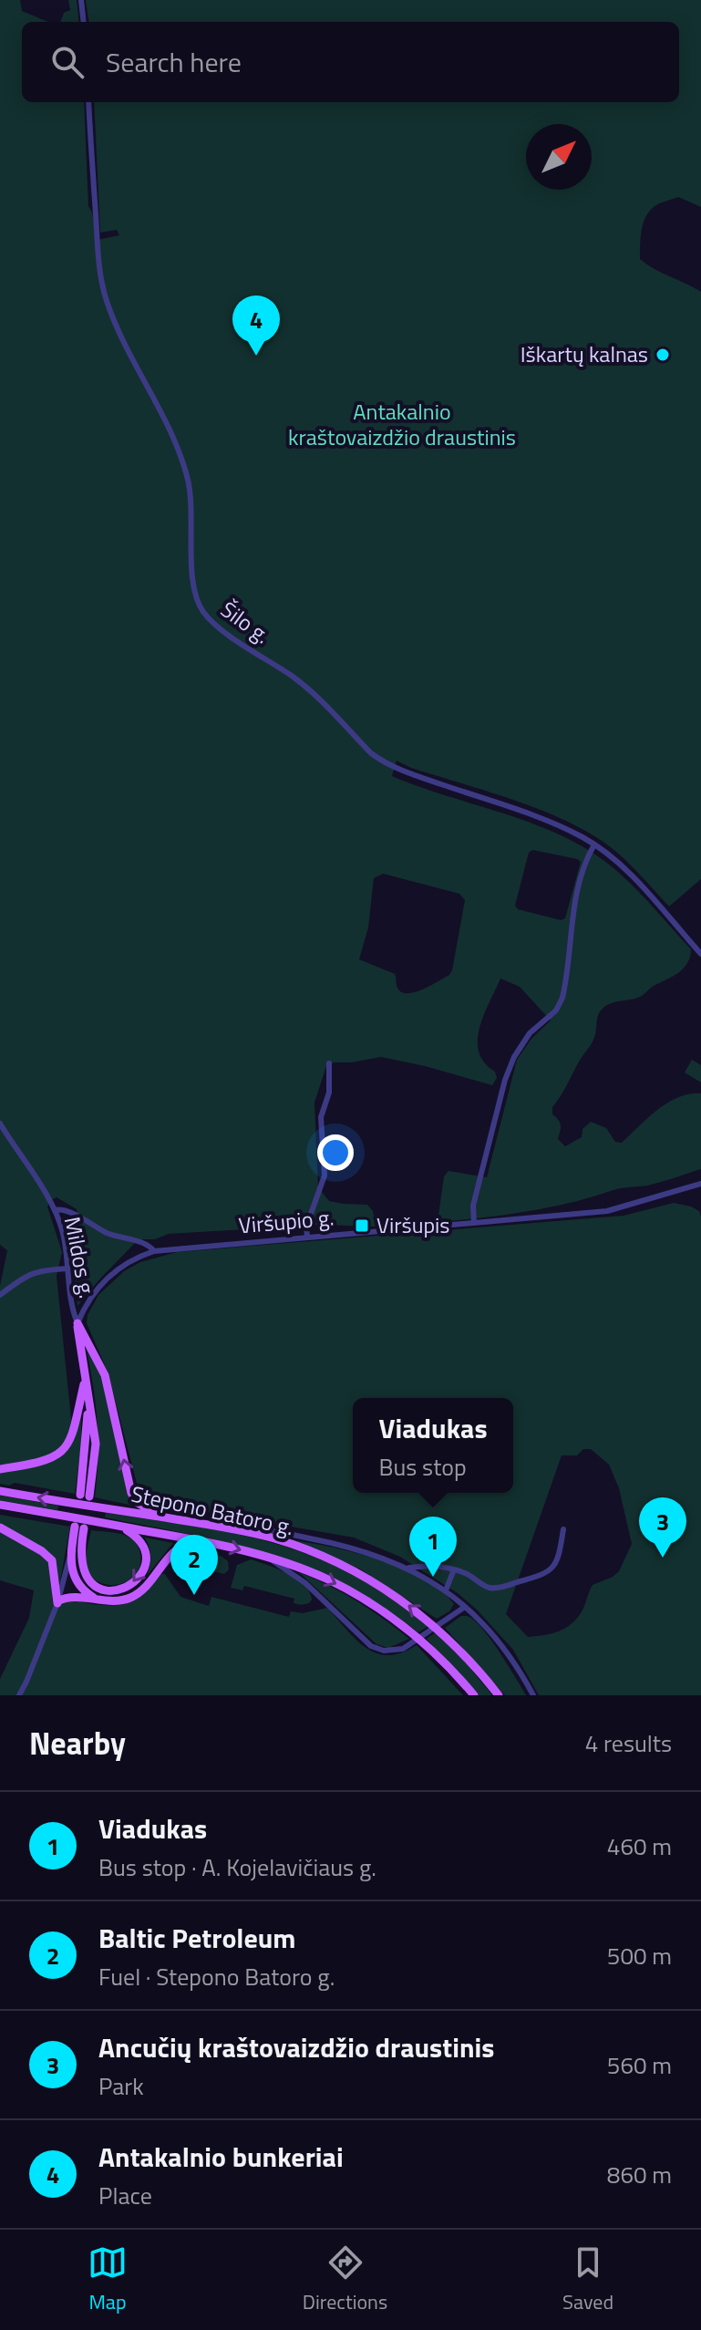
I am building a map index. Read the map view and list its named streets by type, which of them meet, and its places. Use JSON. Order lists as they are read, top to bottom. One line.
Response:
{"streets":{"main road":["Stepono Batoro g."],"street":["Šilo g.","Viršupio g.","Mildos g."]},"crossings":[["Viršupio g.","Mildos g."]],"parks":["Antakalnio kraštovaizdžio draustinis"],"places":{"other":["Iškartų kalnas"],"transit":["Viršupis"]},"north":"top right","page":{"search":"Search here","pins":["4","3","1","2"],"popup":["Viadukas","Bus stop"],"heading":["Nearby","4 results"],"list":[{"mark":"1","name":"Viadukas","note":"Bus stop · A. Kojelavičiaus g.","value":"460 m"},{"mark":"2","name":"Baltic Petroleum","note":"Fuel · Stepono Batoro g.","value":"500 m"},{"mark":"3","name":"Ancučių kraštovaizdžio draustinis","note":"Park","value":"560 m"},{"mark":"4","name":"Antakalnio bunkeriai","note":"Place","value":"860 m"}],"nav":["Map","Directions","Saved"]}}
